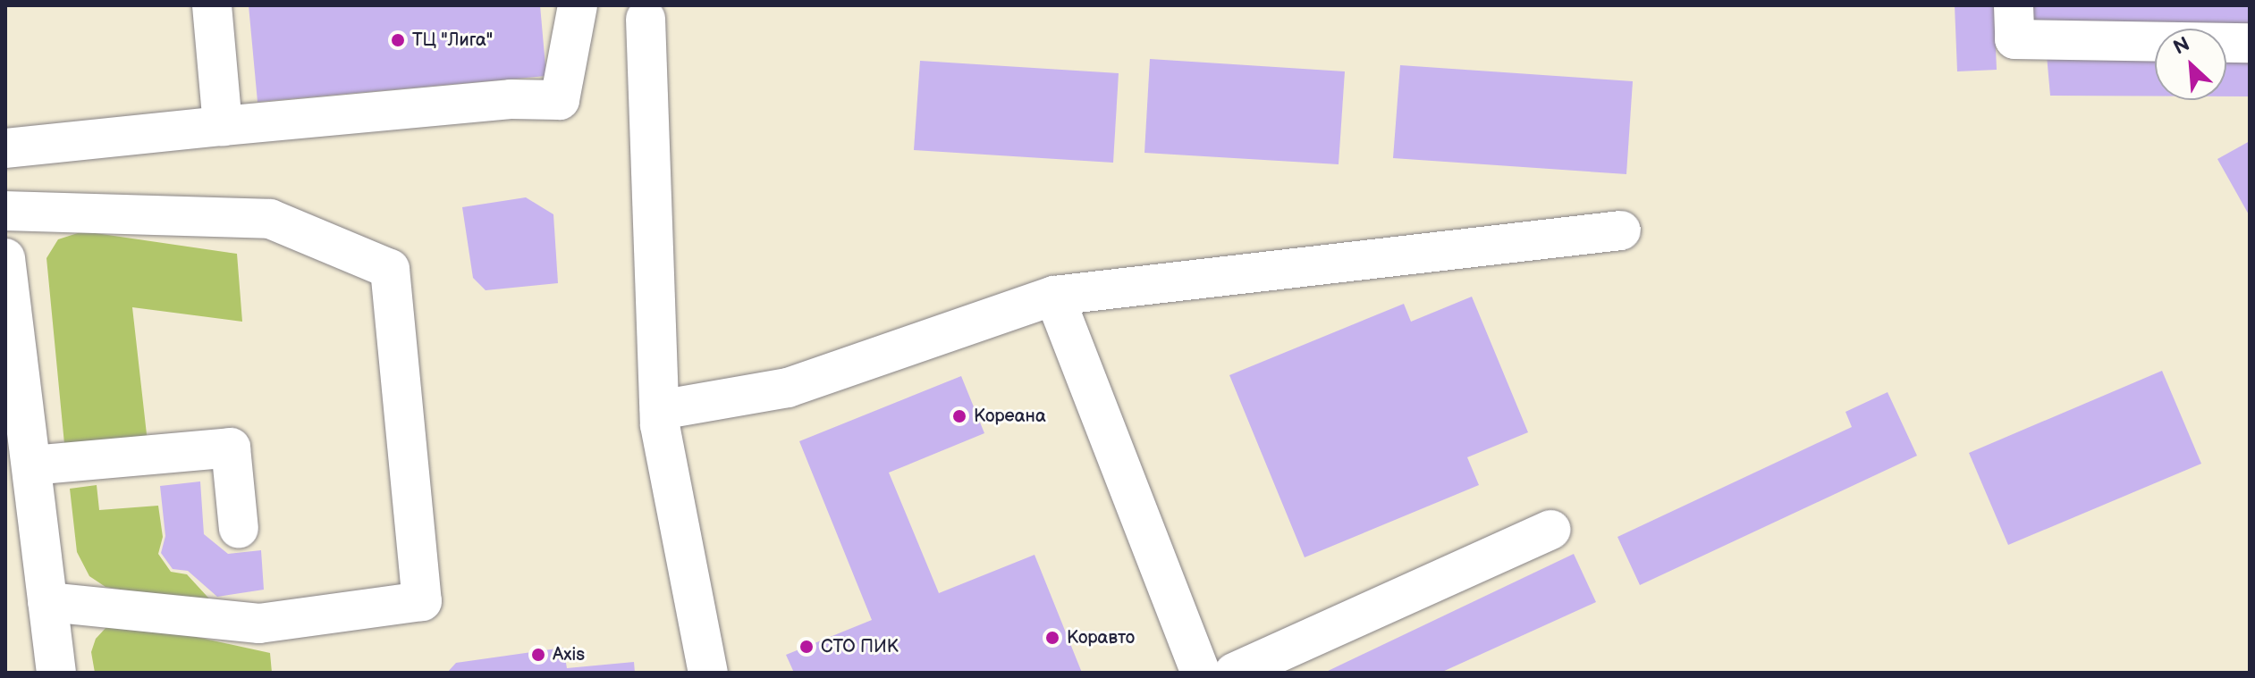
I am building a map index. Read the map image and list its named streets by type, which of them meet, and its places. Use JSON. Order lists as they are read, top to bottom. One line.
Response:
{"places":["ТЦ \"Лига\"","Кореана","Коравто","СТО ПИК","Axis"],"north":"top left"}
